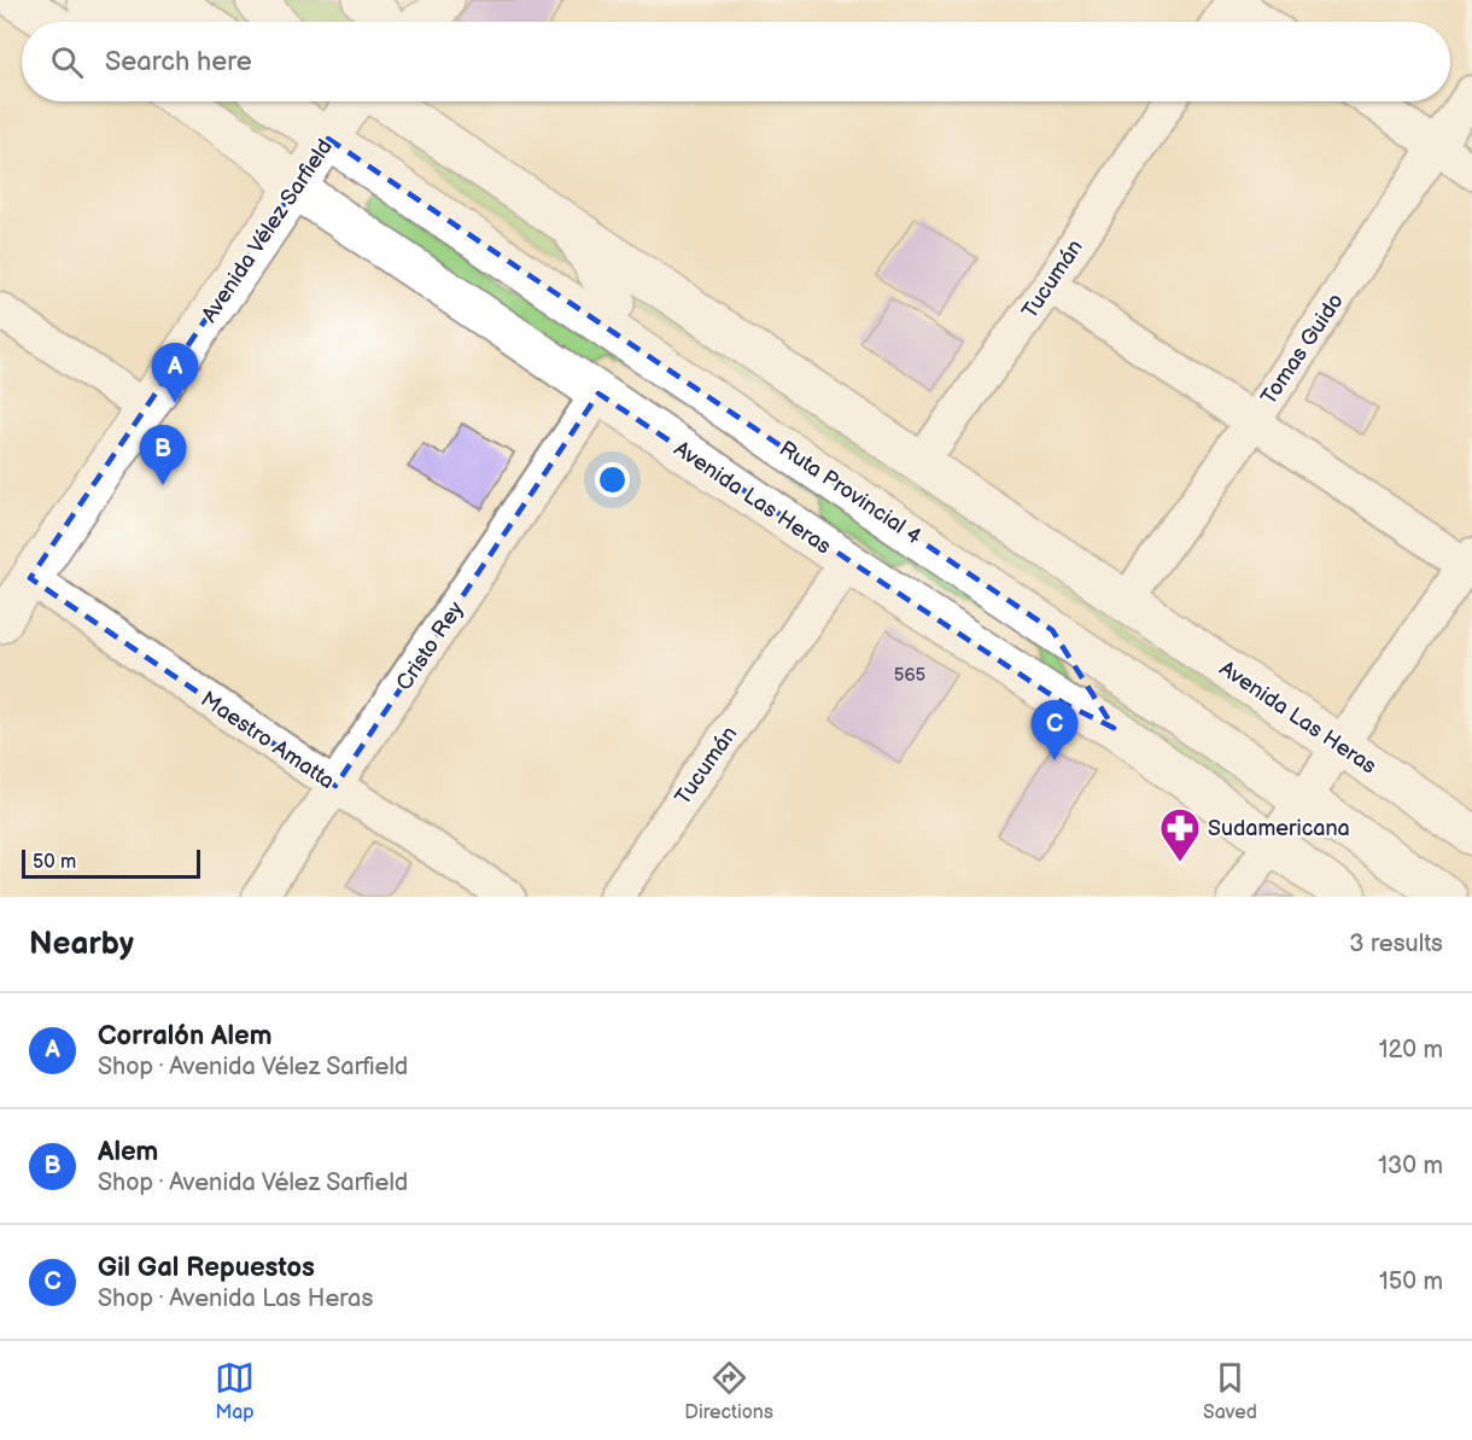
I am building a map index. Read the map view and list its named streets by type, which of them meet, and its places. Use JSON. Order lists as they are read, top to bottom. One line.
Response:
{"streets":{"main road":["Avenida Vélez Sarfield","Ruta Provincial 4","Avenida Las Heras"],"street":["Tucumán","Tomas Guido","Cristo Rey","Maestro Amatta"]},"crossings":[["Avenida Vélez Sarfield","Ruta Provincial 4"],["Avenida Vélez Sarfield","Avenida Las Heras"],["Avenida Vélez Sarfield","Maestro Amatta"],["Tucumán","Avenida Las Heras"],["Tomas Guido","Avenida Las Heras"],["Ruta Provincial 4","Avenida Las Heras"],["Avenida Las Heras","Cristo Rey"],["Cristo Rey","Maestro Amatta"]],"places":{"pharmacy":["Sudamericana"]},"house_numbers":["565"],"scale_bar":"50 m","page":{"search":"Search here","pins":["A","B","C"],"scale":"50 m","heading":["Nearby","3 results"],"list":[{"mark":"A","name":"Corralón Alem","note":"Shop · Avenida Vélez Sarfield","value":"120 m"},{"mark":"B","name":"Alem","note":"Shop · Avenida Vélez Sarfield","value":"130 m"},{"mark":"C","name":"Gil Gal Repuestos","note":"Shop · Avenida Las Heras","value":"150 m"}],"nav":["Map","Directions","Saved"]}}
